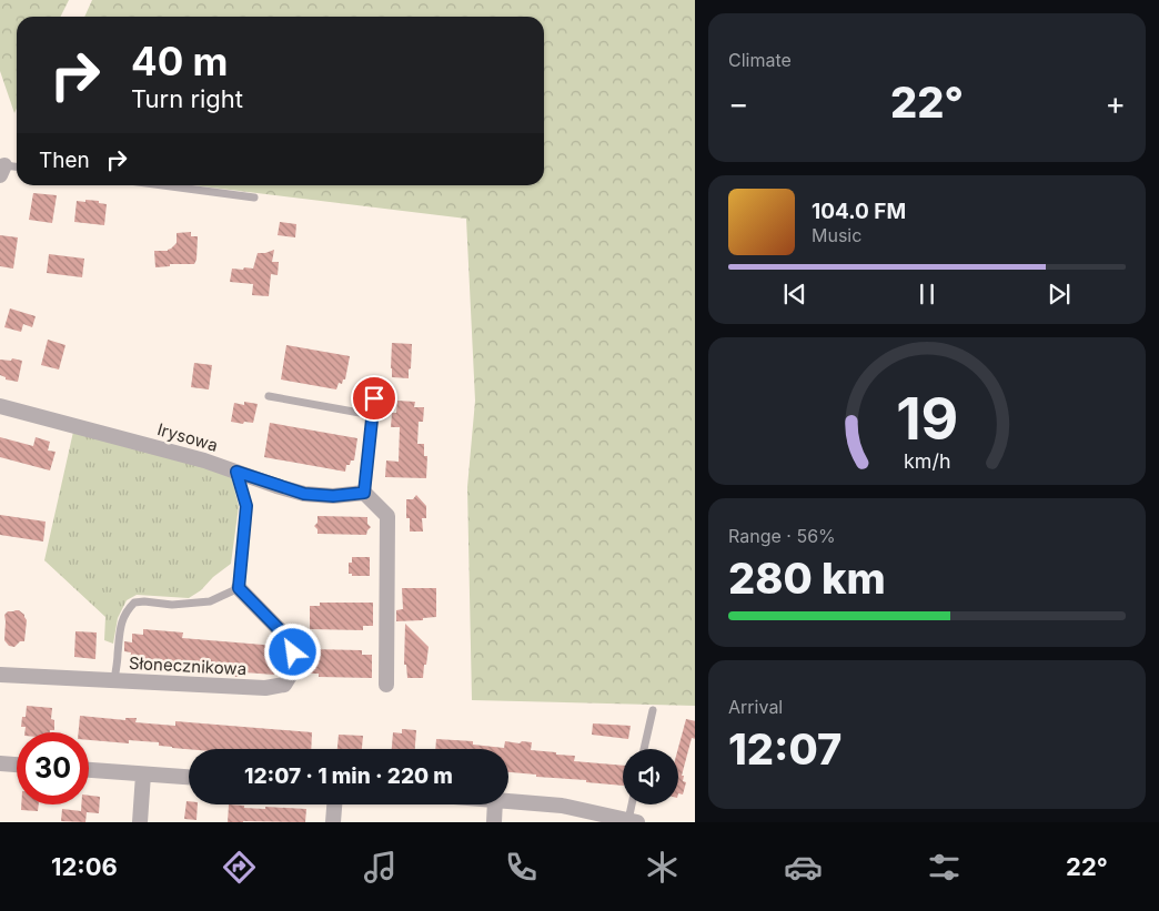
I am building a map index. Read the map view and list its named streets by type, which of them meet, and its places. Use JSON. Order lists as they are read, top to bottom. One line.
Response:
{"streets":{"street":["Irysowa","Słonecznikowa"]},"page":{"tile":["Climate",["Range · 56%","280 km"],["Arrival","12:07"]],"turn":["40 m","Turn right"],"heat":["−","22°","+"],"then":"Then","song":["104.0 FM","Music"],"limit":"30","trip":"12:07 · 1 min · 220 m","tabs":["12:06","22°"],"gauge":["19","km/h"]}}
